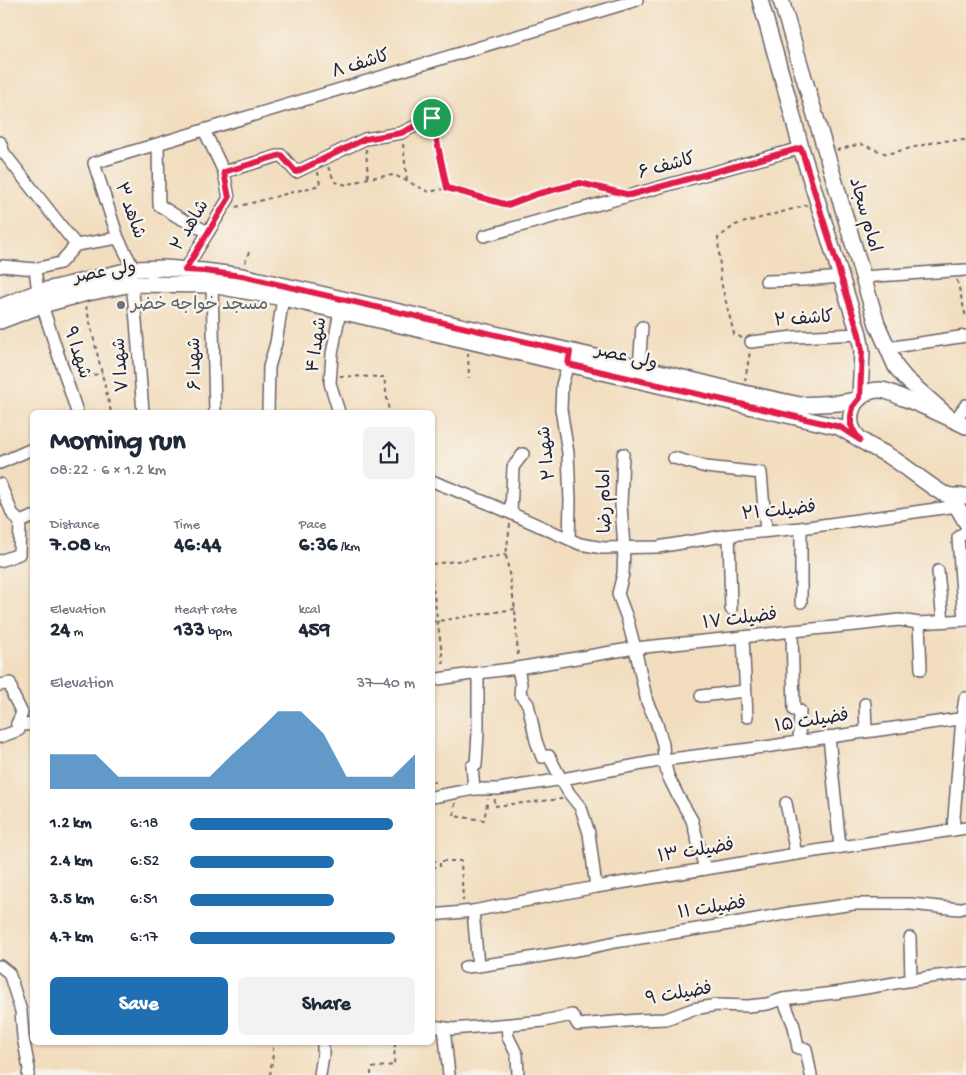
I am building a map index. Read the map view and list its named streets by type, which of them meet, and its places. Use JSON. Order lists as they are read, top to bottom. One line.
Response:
{"streets":{"main road":["امام سجاد","ولی عصر"],"street":["کاشف ۸","کاشف ۶","شاهد ۳","شاهد ۲","کاشف ۲","شهدا ۴","شهدا ۹","شهدا ۶","شهدا ۷","شهدا ۲","امام رضا","فضیلت ۲۱","فضیلت ۱۷","فضیلت ۱۵","فضیلت ۱۳","فضیلت ۱۱","فضیلت ۹"]},"crossings":[["کاشف ۸","شاهد ۳"],["کاشف ۸","شاهد ۲"],["شاهد ۳","ولی عصر"],["امام سجاد","ولی عصر"],["شاهد ۲","ولی عصر"],["ولی عصر","شهدا ۴"],["ولی عصر","شهدا ۹"],["ولی عصر","شهدا ۶"],["ولی عصر","شهدا ۷"],["ولی عصر","شهدا ۲"],["ولی عصر","فضیلت ۲۱"],["شهدا ۲","فضیلت ۲۱"],["امام رضا","فضیلت ۲۱"],["امام رضا","فضیلت ۱۷"],["امام رضا","فضیلت ۱۵"],["امام رضا","فضیلت ۱۳"]],"places":["مسجد خواجه خضر"],"page":{"heading":["Morning run","08:22 · 6 × 1.2 km"],"stats":[["Distance","7.08 km"],["Time","46:44"],["Pace","6:36 /km"],["Elevation","24 m"],["Heart rate","133 bpm"],["kcal","459"]],"chart":["Elevation","37–40 m"],"list":[{"name":"1.2 km","note":"6:18"},{"name":"2.4 km","note":"6:52"},{"name":"3.5 km","note":"6:51"},{"name":"4.7 km","note":"6:17"}],"buttons":["Save","Share"]}}
